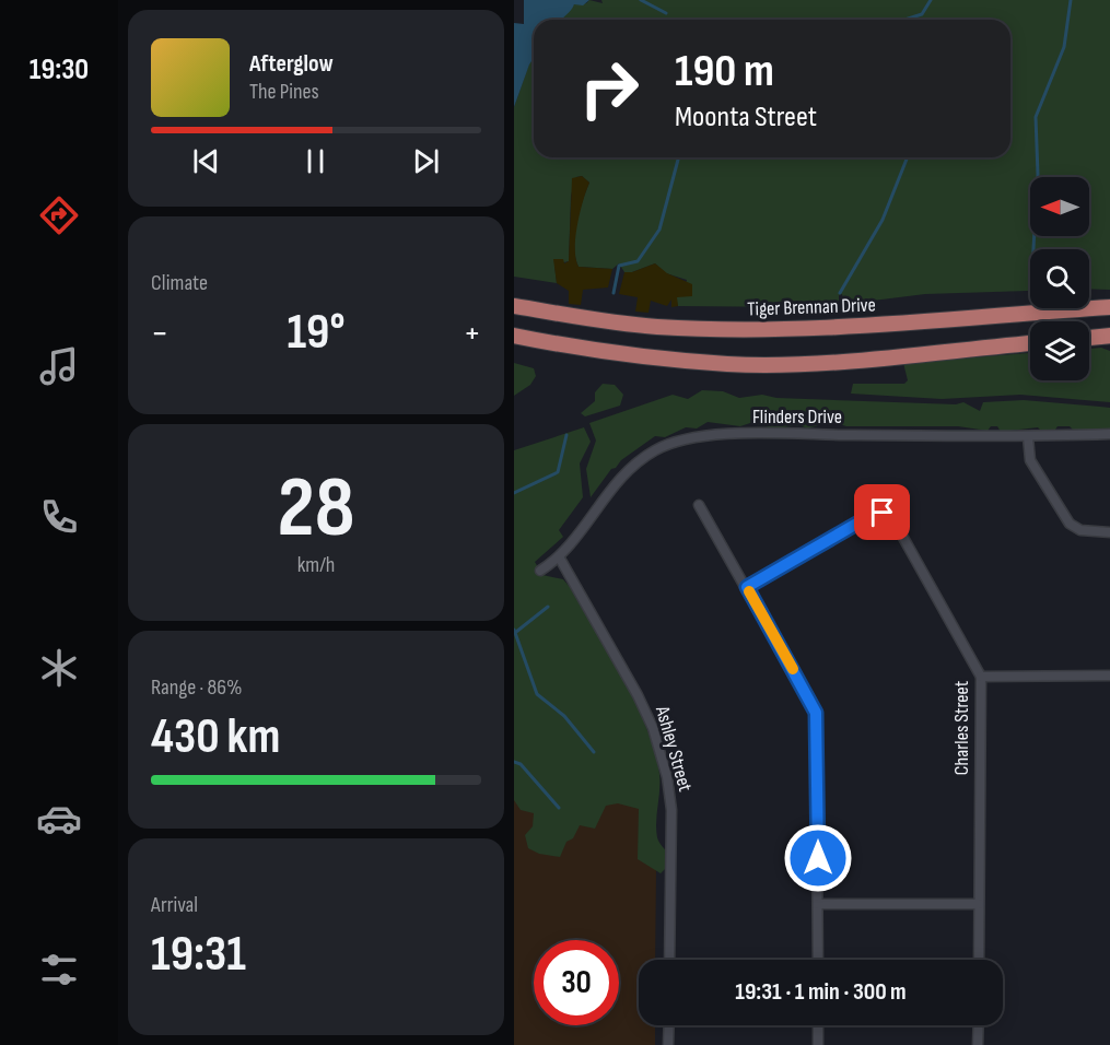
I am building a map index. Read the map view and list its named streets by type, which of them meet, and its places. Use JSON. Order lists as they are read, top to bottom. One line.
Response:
{"streets":{"main road":["Tiger Brennan Drive"],"street":["Flinders Drive","Charles Street","Ashley Street"]},"crossings":[["Flinders Drive","Ashley Street"]],"north":"left","page":{"tabs":"19:30","turn":["190 m","Moonta Street"],"song":["Afterglow","The Pines"],"tile":["Climate",["28","km/h"],["Range · 86%","430 km"],["Arrival","19:31"]],"heat":["−","19°","+"],"limit":"30","trip":"19:31 · 1 min · 300 m"}}
